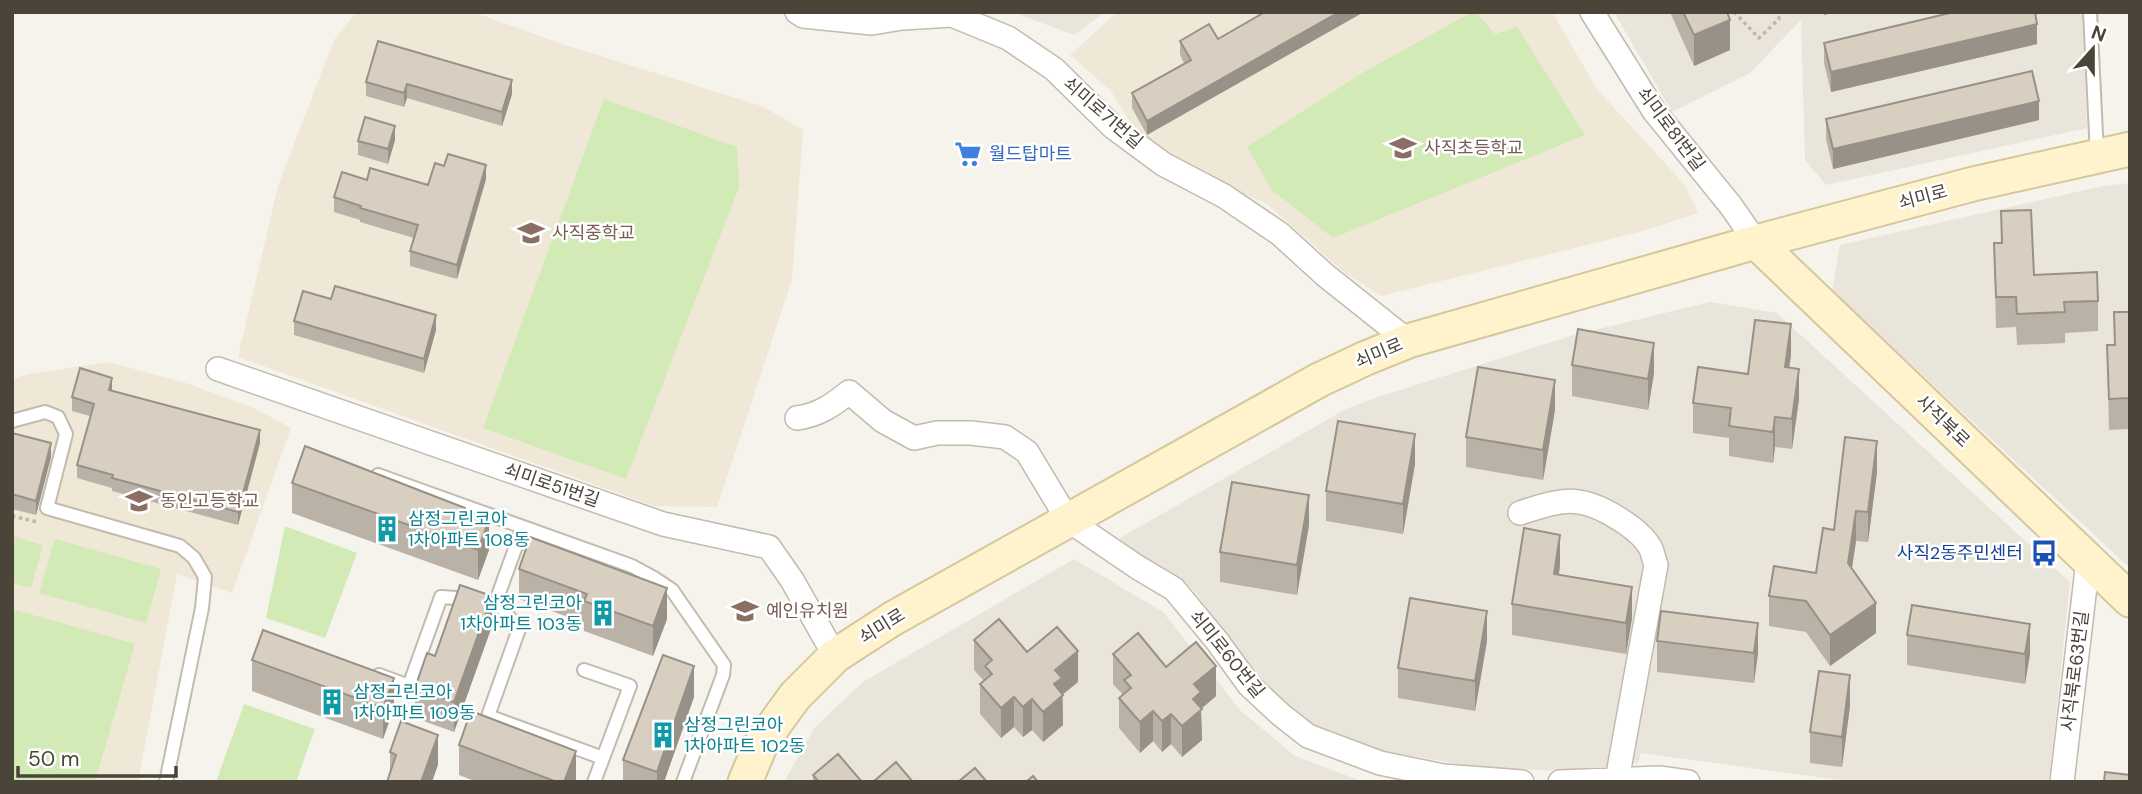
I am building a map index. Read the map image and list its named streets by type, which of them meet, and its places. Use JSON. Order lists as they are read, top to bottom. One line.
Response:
{"streets":{"main road":["쇠미로","사직북로"],"street":["쇠미로71번길","쇠미로81번길","쇠미로51번길","쇠미로60번길","사직북로63번길"]},"crossings":[["쇠미로71번길","쇠미로"],["쇠미로81번길","쇠미로"],["쇠미로81번길","사직북로"],["쇠미로","사직북로"],["쇠미로","쇠미로51번길"],["쇠미로","쇠미로60번길"],["사직북로","사직북로63번길"]],"places":{"school or university":["사직초등학교","사직중학교","동인고등학교","예인유치원"],"supermarket":["월드탑마트"],"building":["삼정그린코아 1차아파트 108동","삼정그린코아 1차아파트 103동","삼정그린코아 1차아파트 109동","삼정그린코아 1차아파트 102동"],"bus stop":["사직2동주민센터"]},"scale_bar":"50 m","north":"top"}
